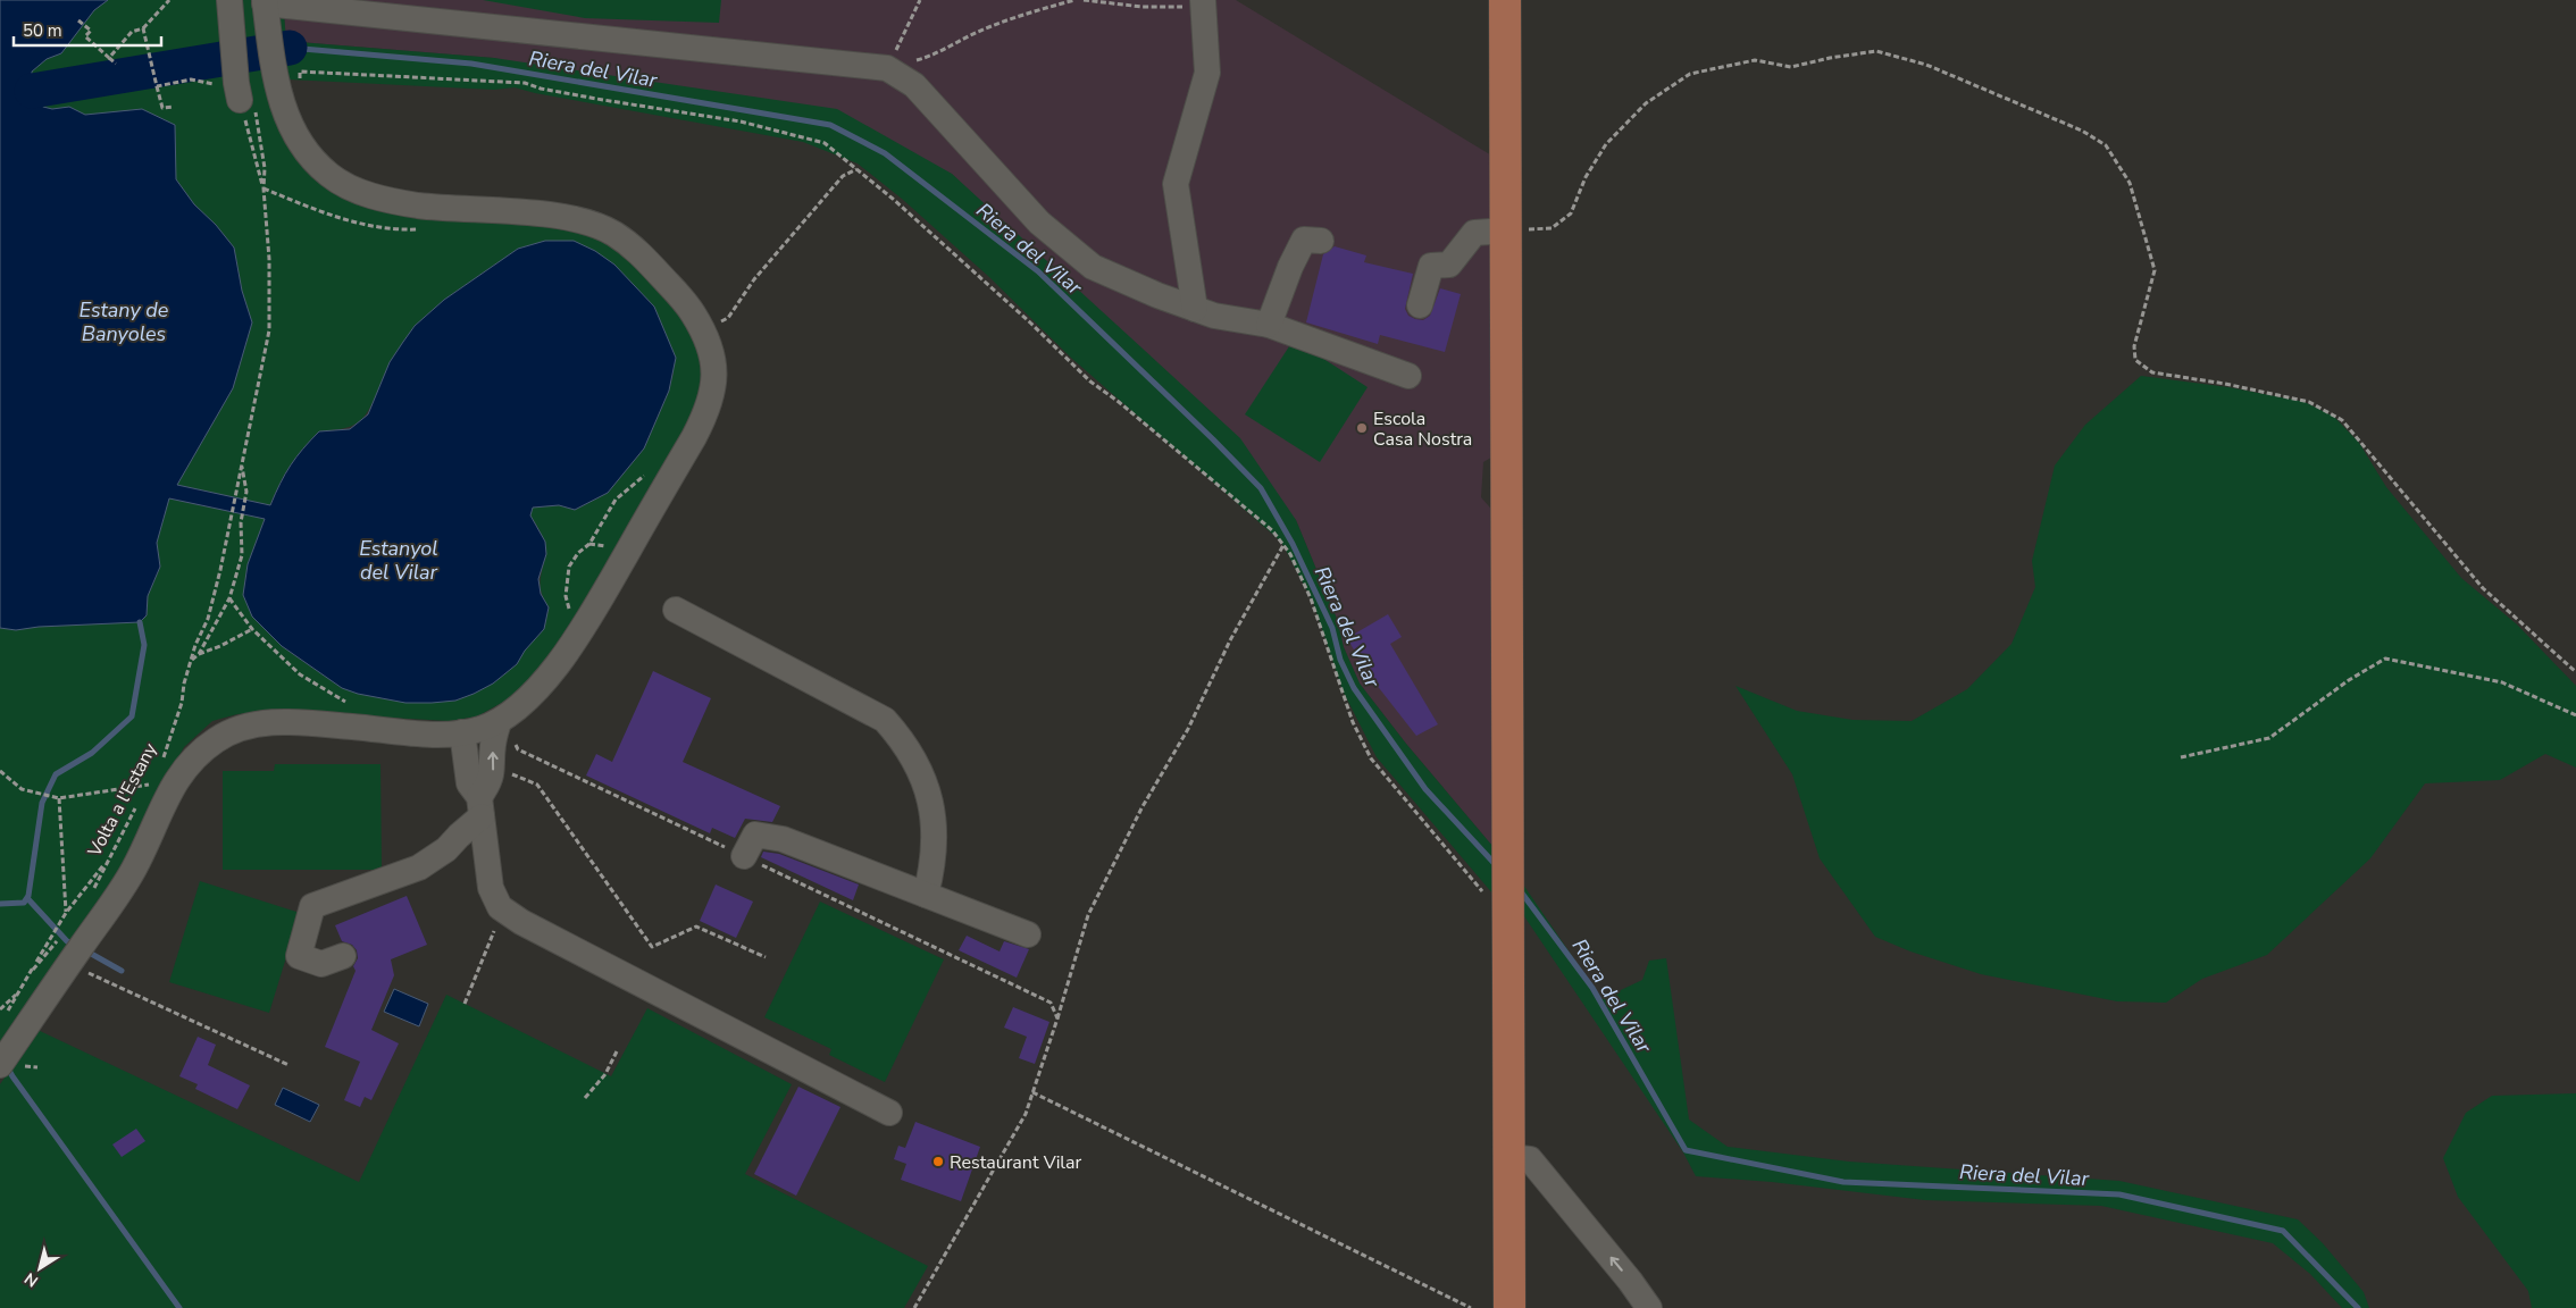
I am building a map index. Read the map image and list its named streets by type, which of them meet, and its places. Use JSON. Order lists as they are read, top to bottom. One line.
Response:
{"streets":{"path":["Volta a l'Estany"]},"water":["Riera del Vilar","Estany de Banyoles","Estanyol del Vilar"],"places":["Escola Casa Nostra","Restaurant Vilar"],"scale_bar":"50 m","north":"bottom left"}
